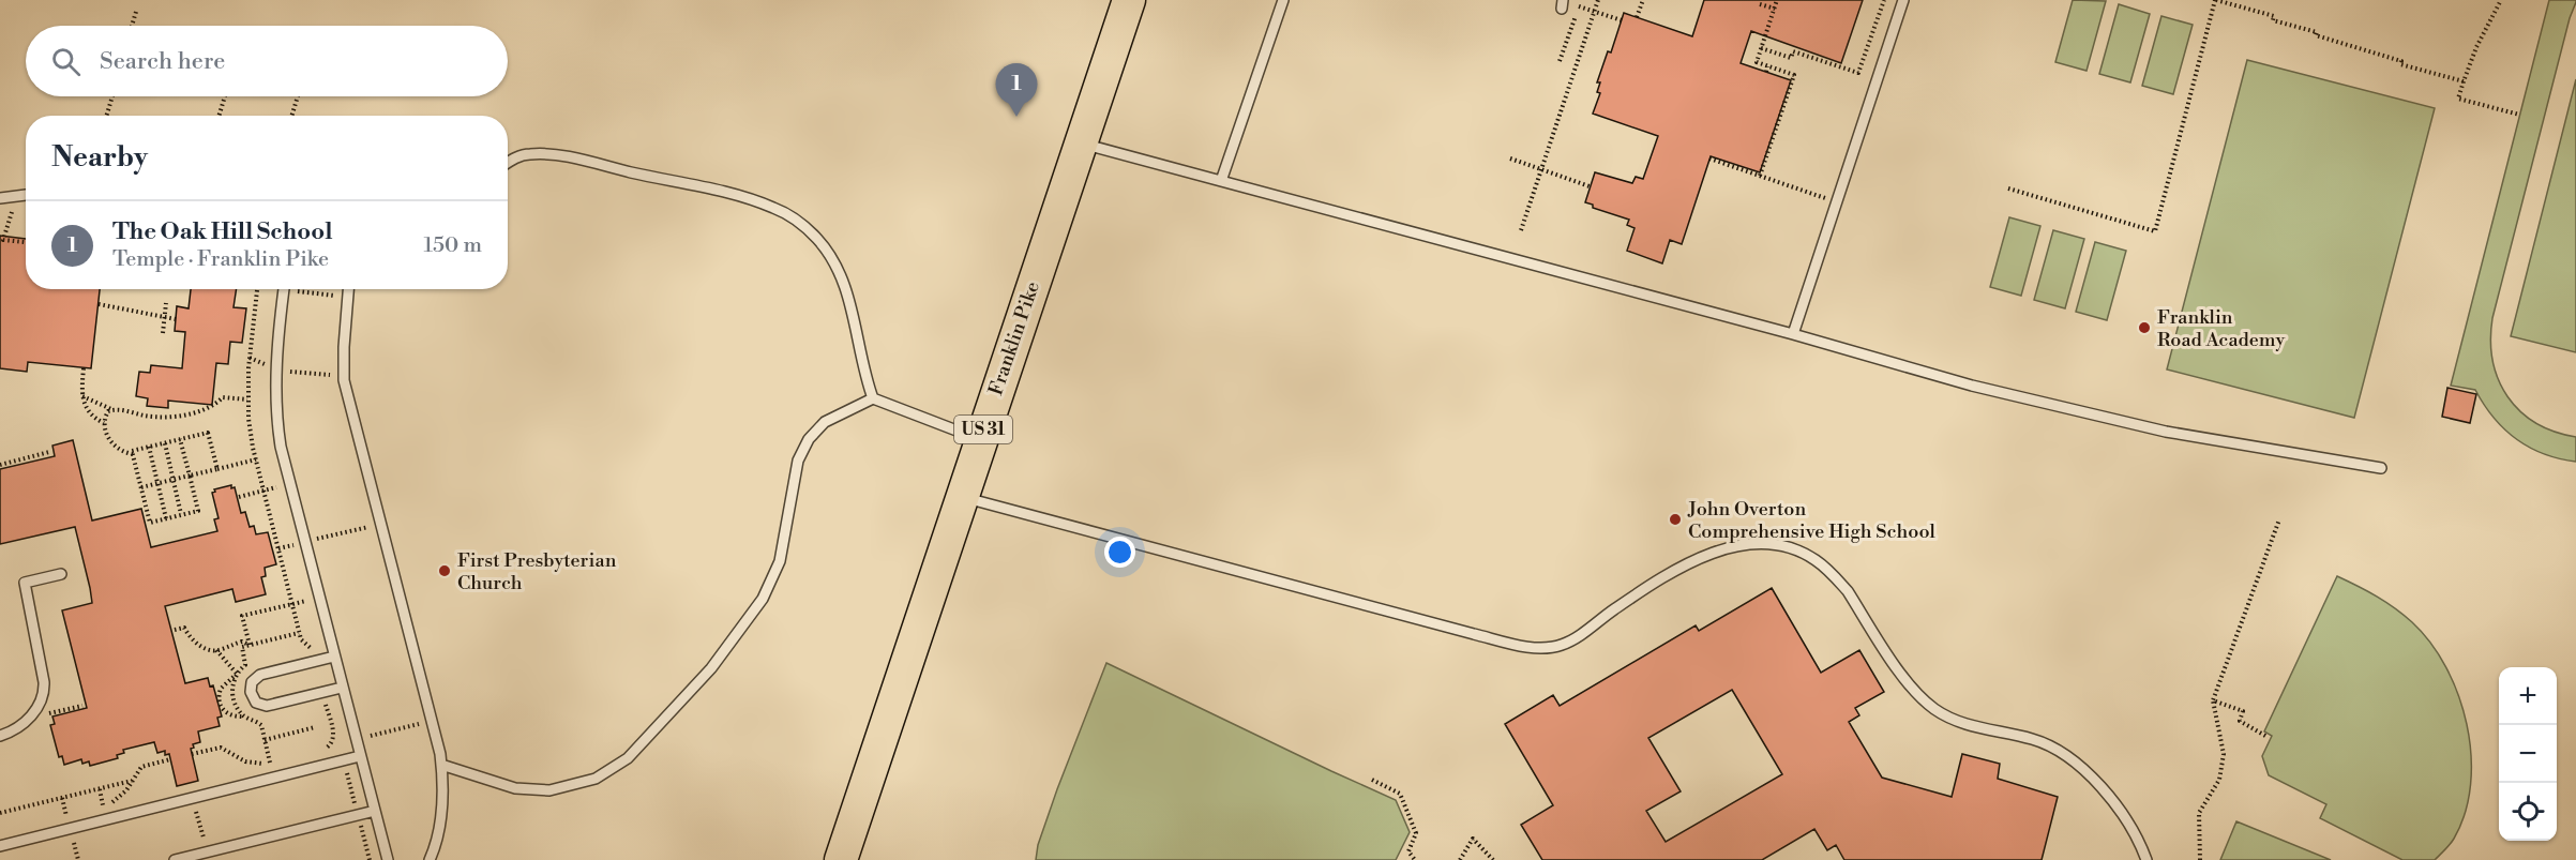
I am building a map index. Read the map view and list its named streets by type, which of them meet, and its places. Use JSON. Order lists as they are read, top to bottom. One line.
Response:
{"streets":{"main road":["Franklin Pike","US 31"]},"places":["Franklin Road Academy","John Overton Comprehensive High School","First Presbyterian Church"],"page":{"search":"Search here","pins":"1","heading":"Nearby","list":[{"mark":"1","name":"The Oak Hill School","note":"Temple · Franklin Pike","value":"150 m"}],"map_buttons":["+","−"]}}
